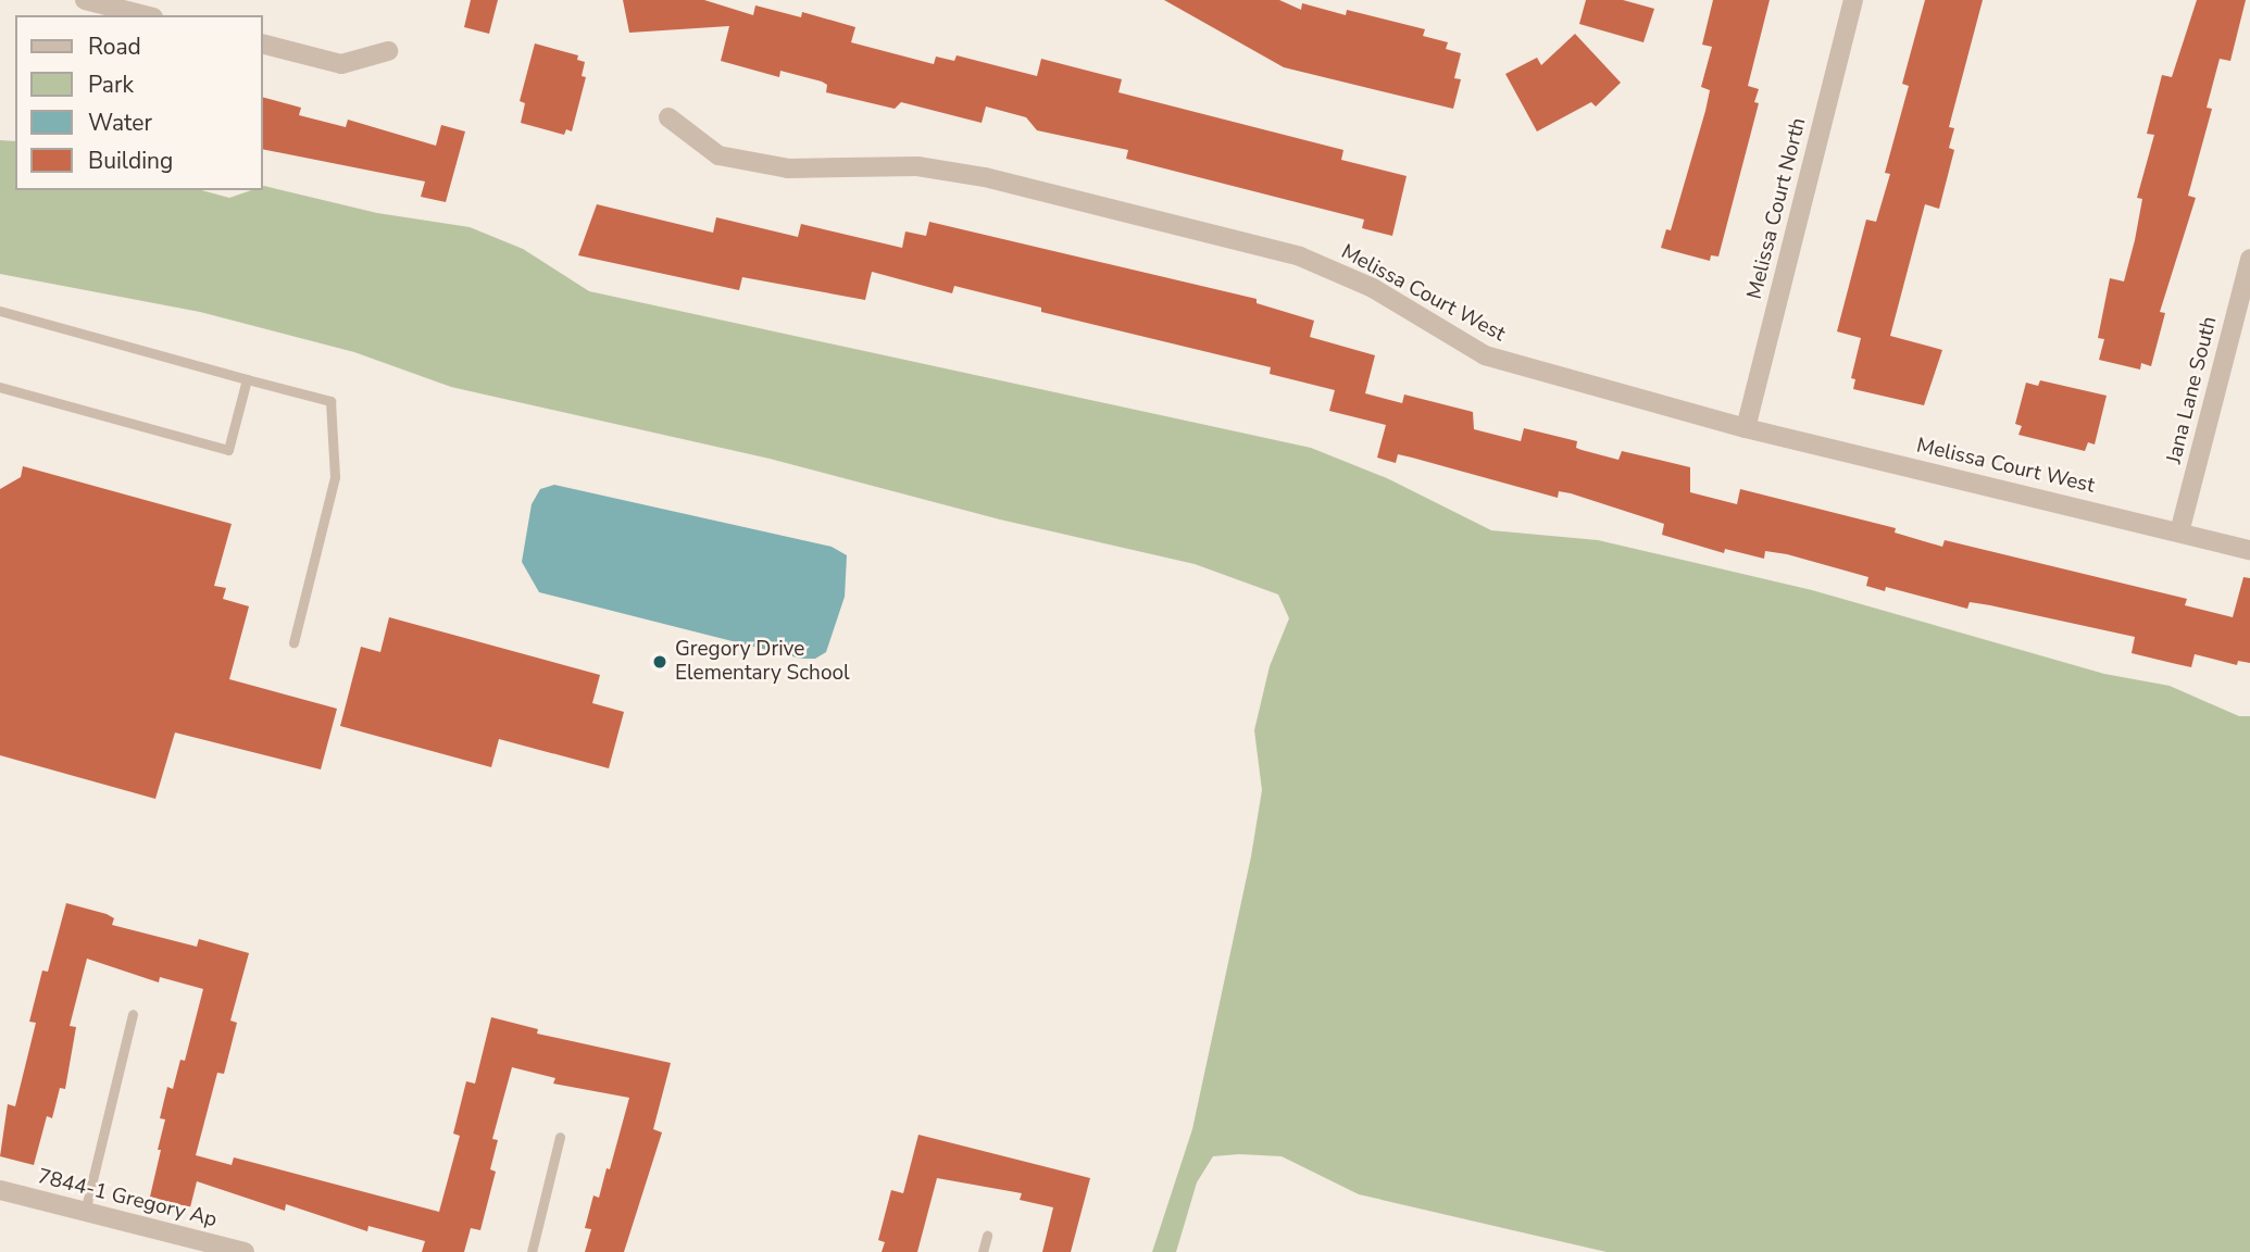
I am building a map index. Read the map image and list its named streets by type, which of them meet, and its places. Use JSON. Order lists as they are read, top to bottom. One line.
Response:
{"streets":{"street":["Melissa Court North","Melissa Court West","Jana Lane South","7844-1 Gregory Ap"]},"crossings":[["Melissa Court North","Melissa Court West"],["Melissa Court West","Jana Lane South"]],"places":["Gregory Drive Elementary School"],"legend":["Road","Park","Water","Building"]}
